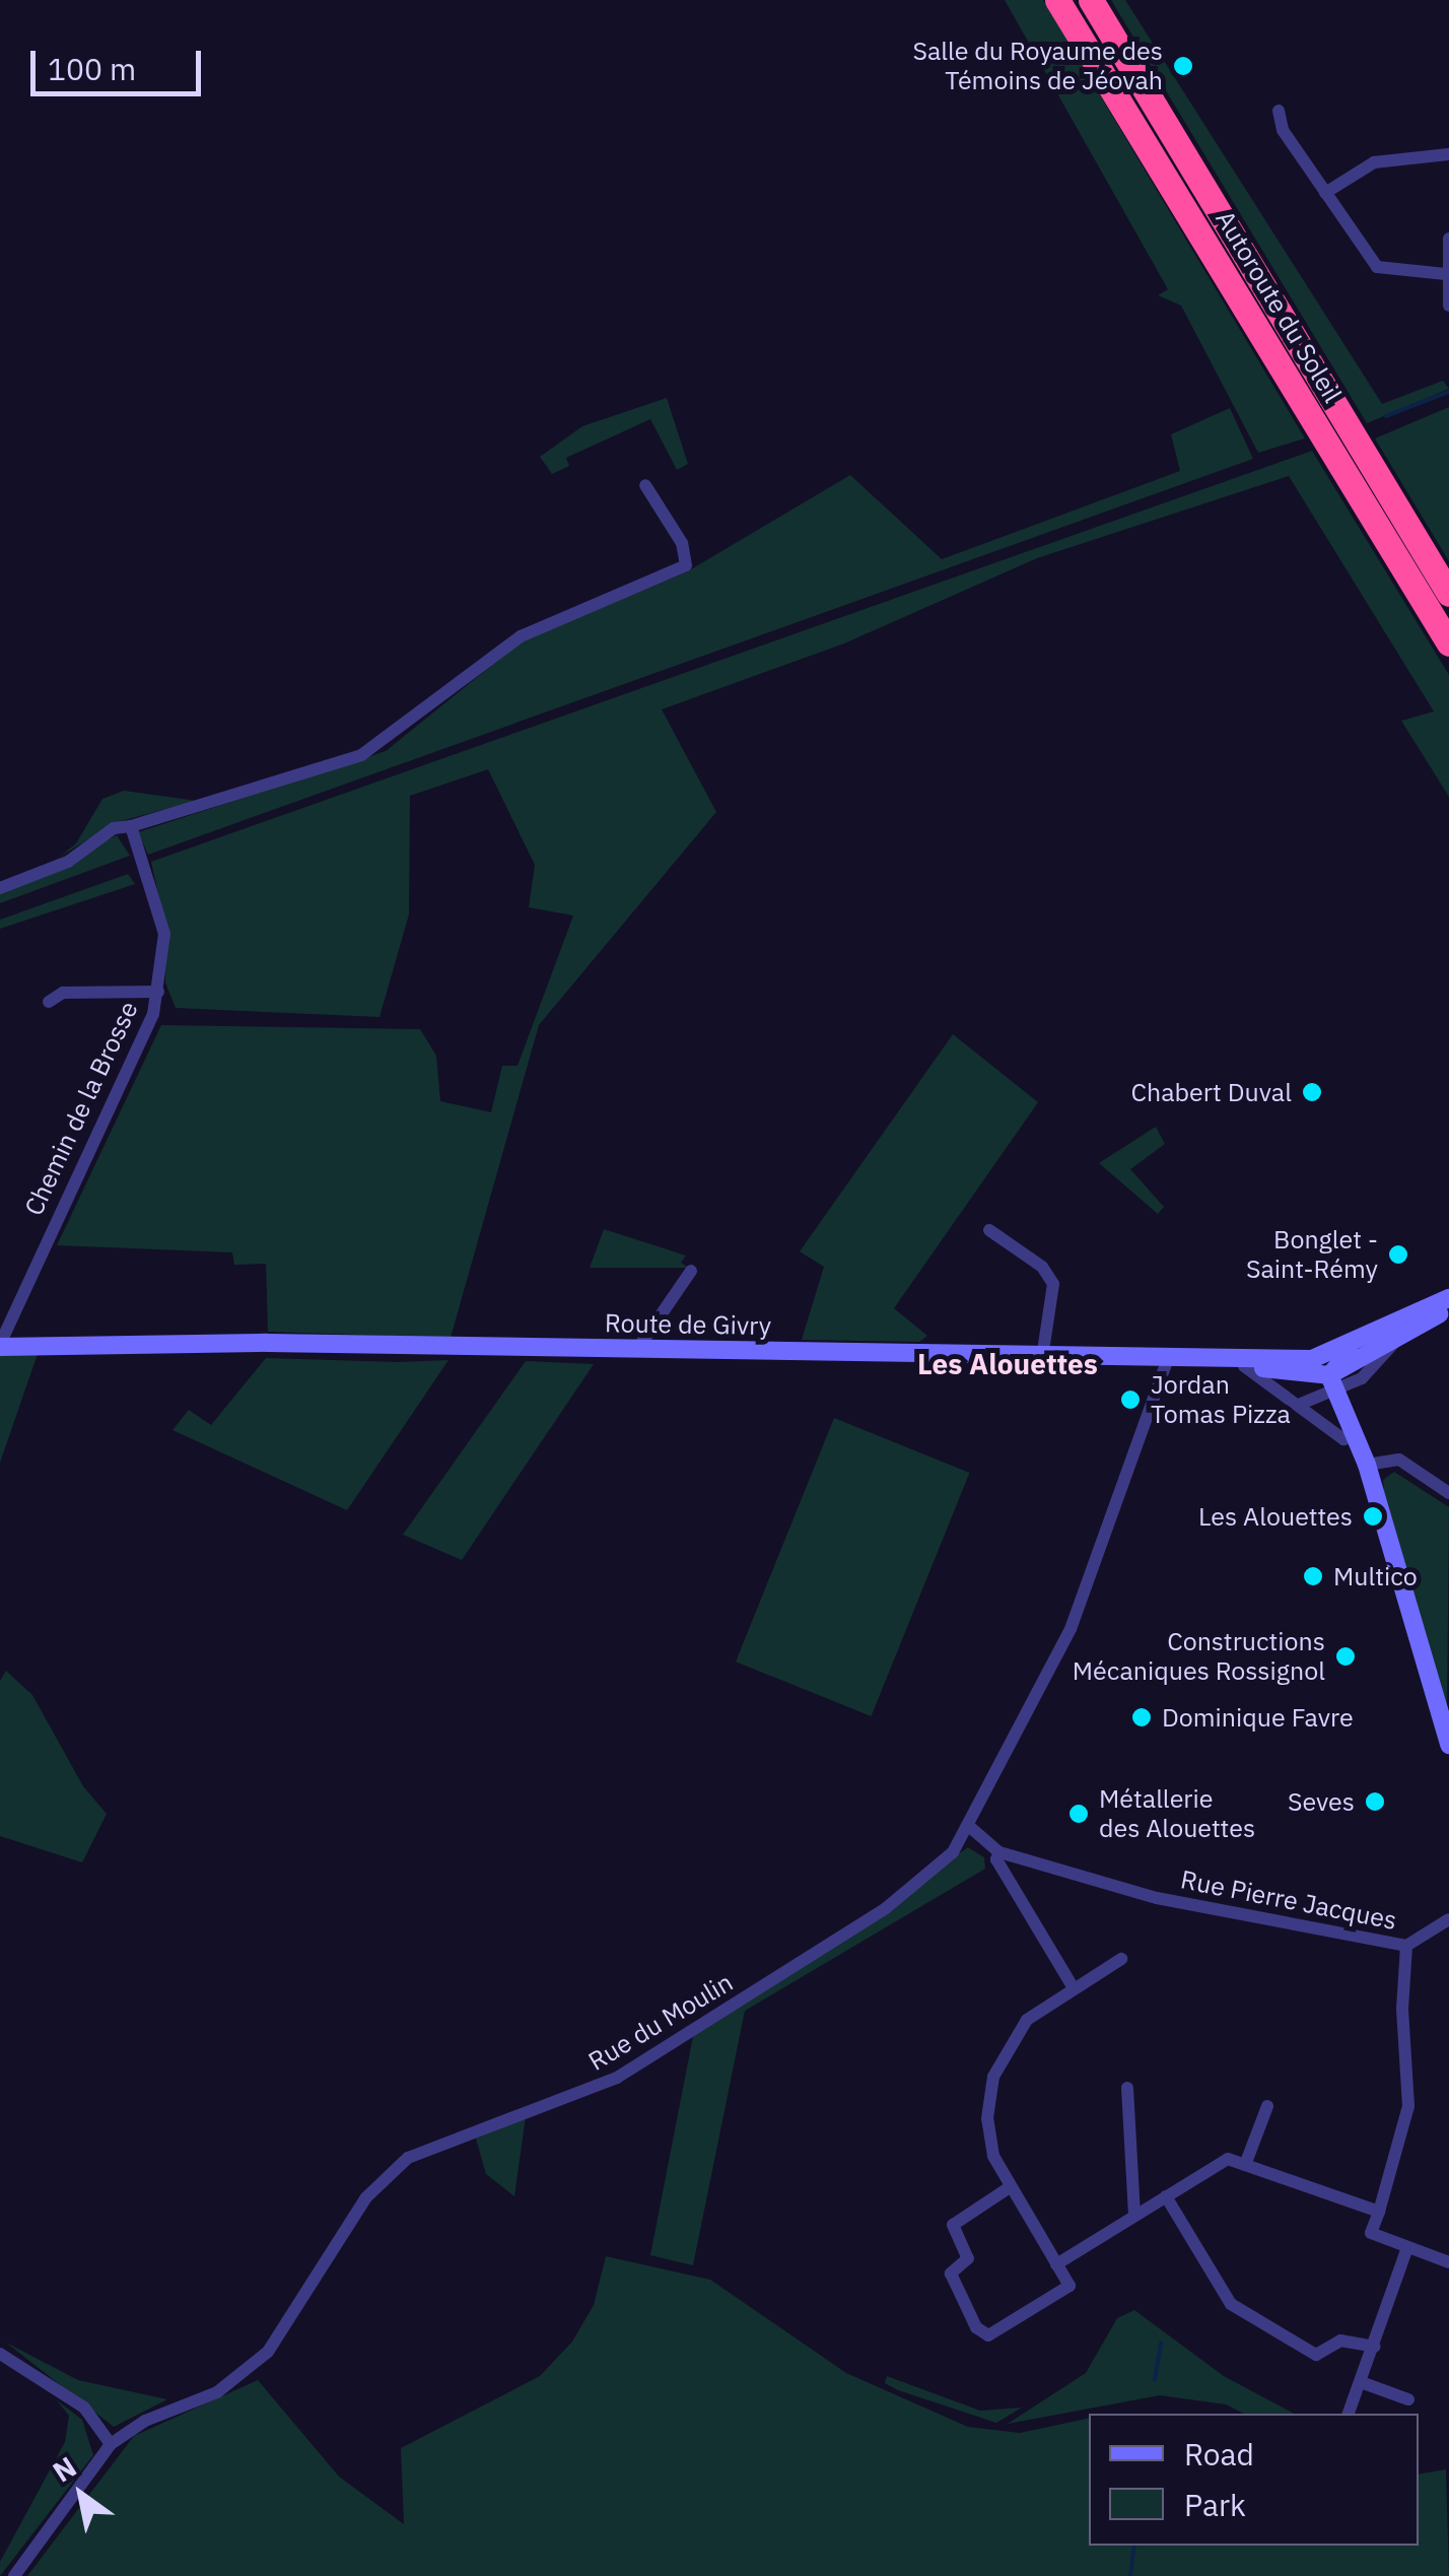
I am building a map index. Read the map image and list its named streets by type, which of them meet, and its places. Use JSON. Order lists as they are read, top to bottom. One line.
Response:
{"streets":{"highway":["Autoroute du Soleil"],"main road":["Route de Givry"],"street":["Chemin de la Brosse","Rue Pierre Jacques","Rue du Moulin"]},"crossings":[["Chemin de la Brosse","Route de Givry"],["Route de Givry","Rue du Moulin"],["Rue Pierre Jacques","Rue du Moulin"]],"districts":["Les Alouettes"],"places":["Salle du Royaume des Témoins de Jéovah","Chabert Duval","Bonglet - Saint-Rémy","Jordan Tomas Pizza","Les Alouettes","Multico","Constructions Mécaniques Rossignol","Dominique Favre","Seves","Métallerie des Alouettes"],"legend":["Road","Park"],"scale_bar":"100 m","north":"top left"}
